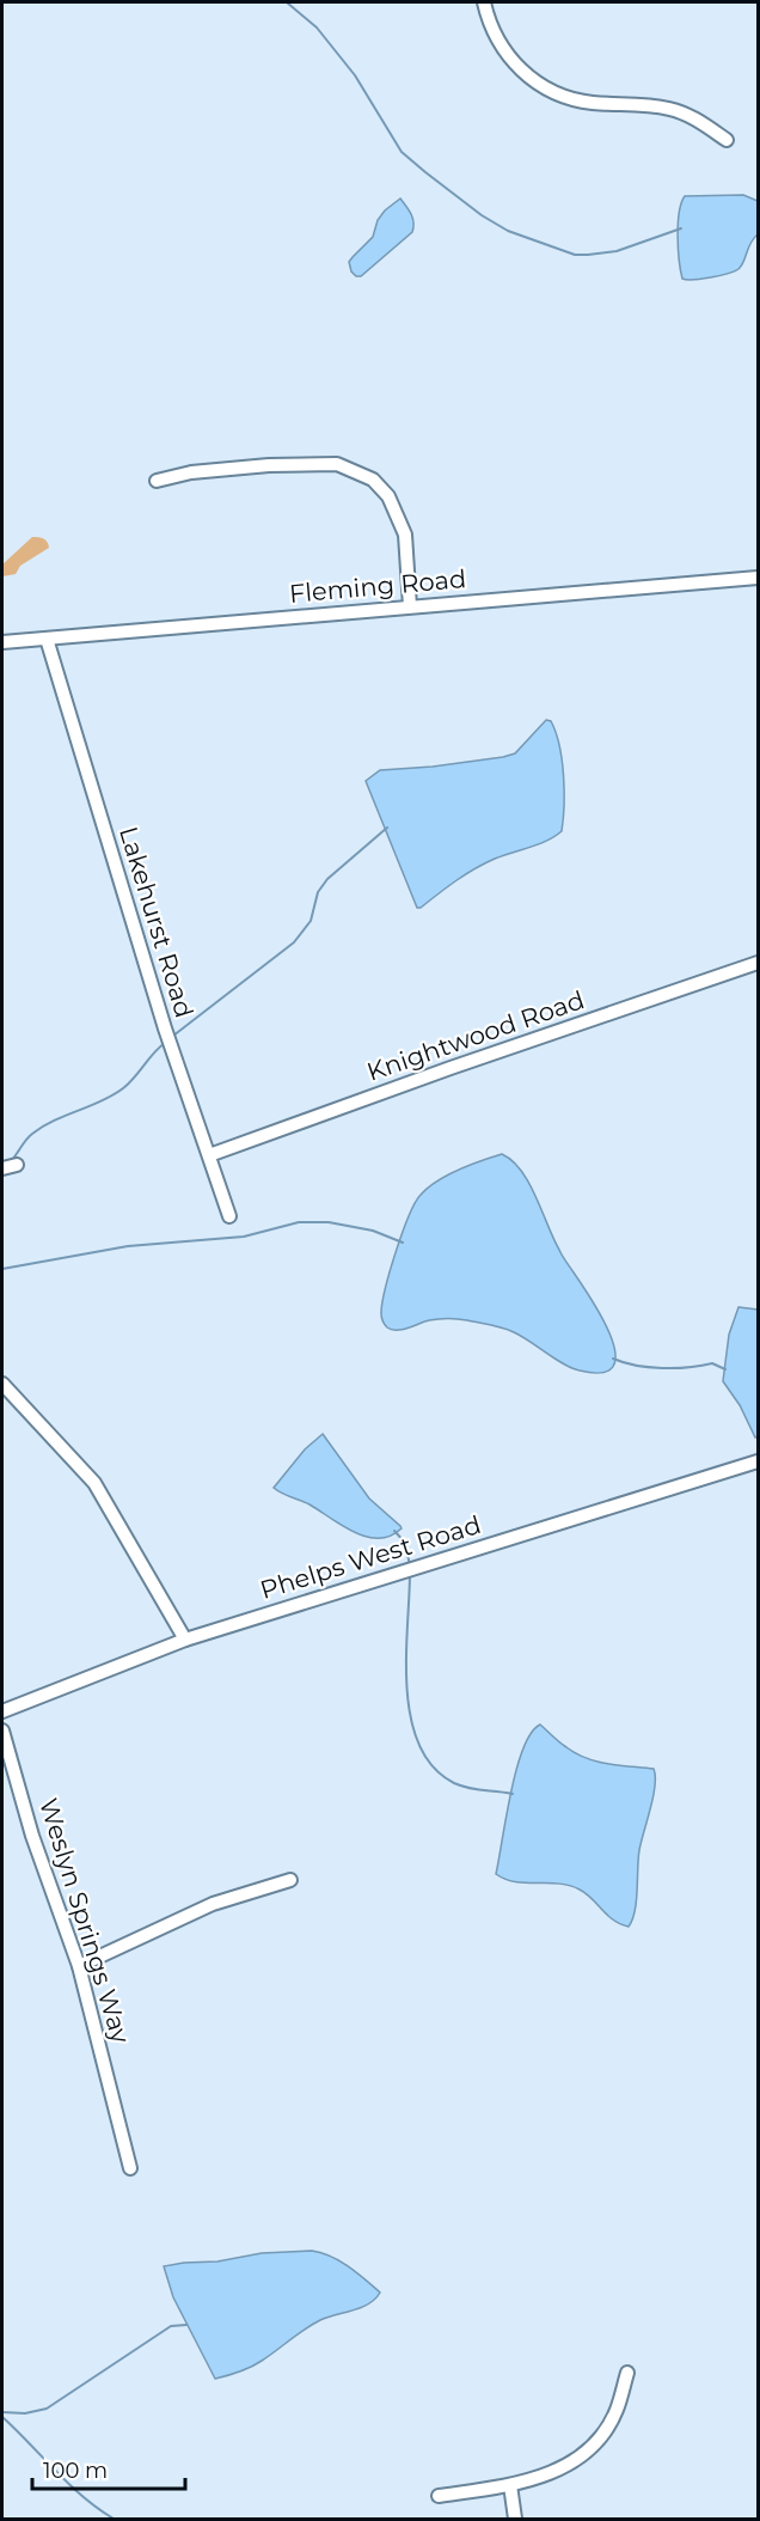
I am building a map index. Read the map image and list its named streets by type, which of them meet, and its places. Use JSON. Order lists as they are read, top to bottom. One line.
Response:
{"streets":{"street":["Fleming Road","Lakehurst Road","Knightwood Road","Phelps West Road","Weslyn Springs Way"]},"crossings":[["Fleming Road","Lakehurst Road"],["Lakehurst Road","Knightwood Road"]],"scale_bar":"100 m"}
